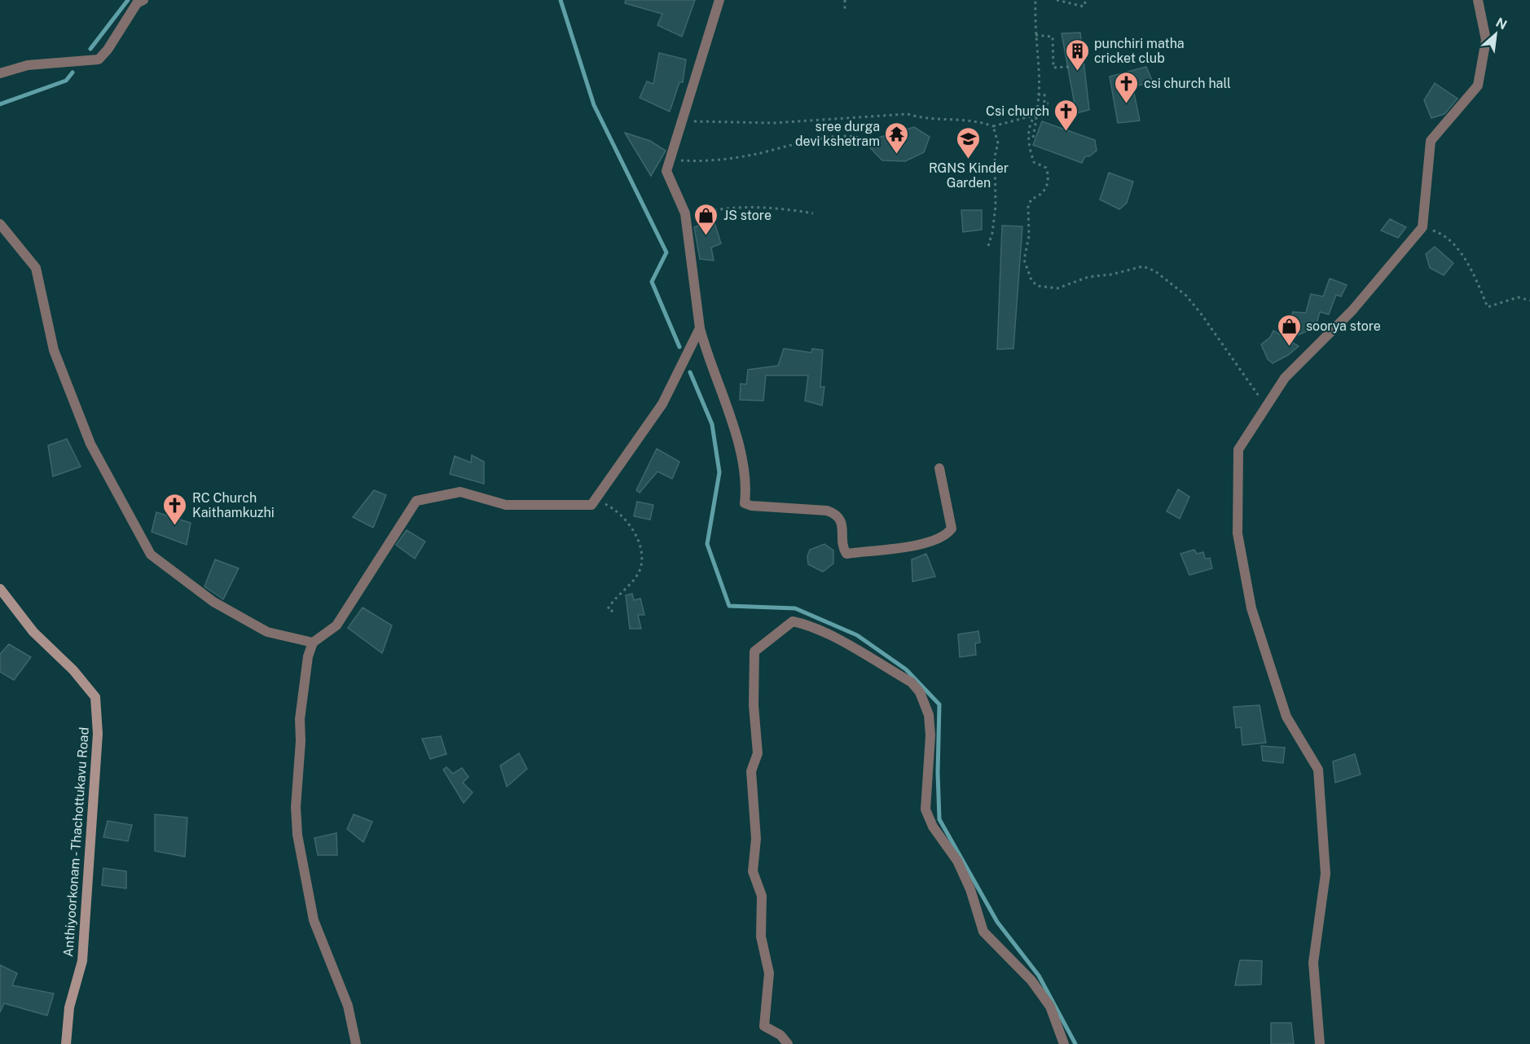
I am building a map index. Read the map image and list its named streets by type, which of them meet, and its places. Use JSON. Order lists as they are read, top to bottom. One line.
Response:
{"streets":{"main road":["Anthiyoorkonam - Thachottukavu Road"]},"places":{"building":["punchiri matha cricket club"],"church":["csi church hall","Csi church","RC Church Kaithamkuzhi"],"temple":["sree durga devi kshetram"],"school or university":["RGNS Kinder Garden"],"shop":["JS store","soorya store"]},"north":"top right"}
